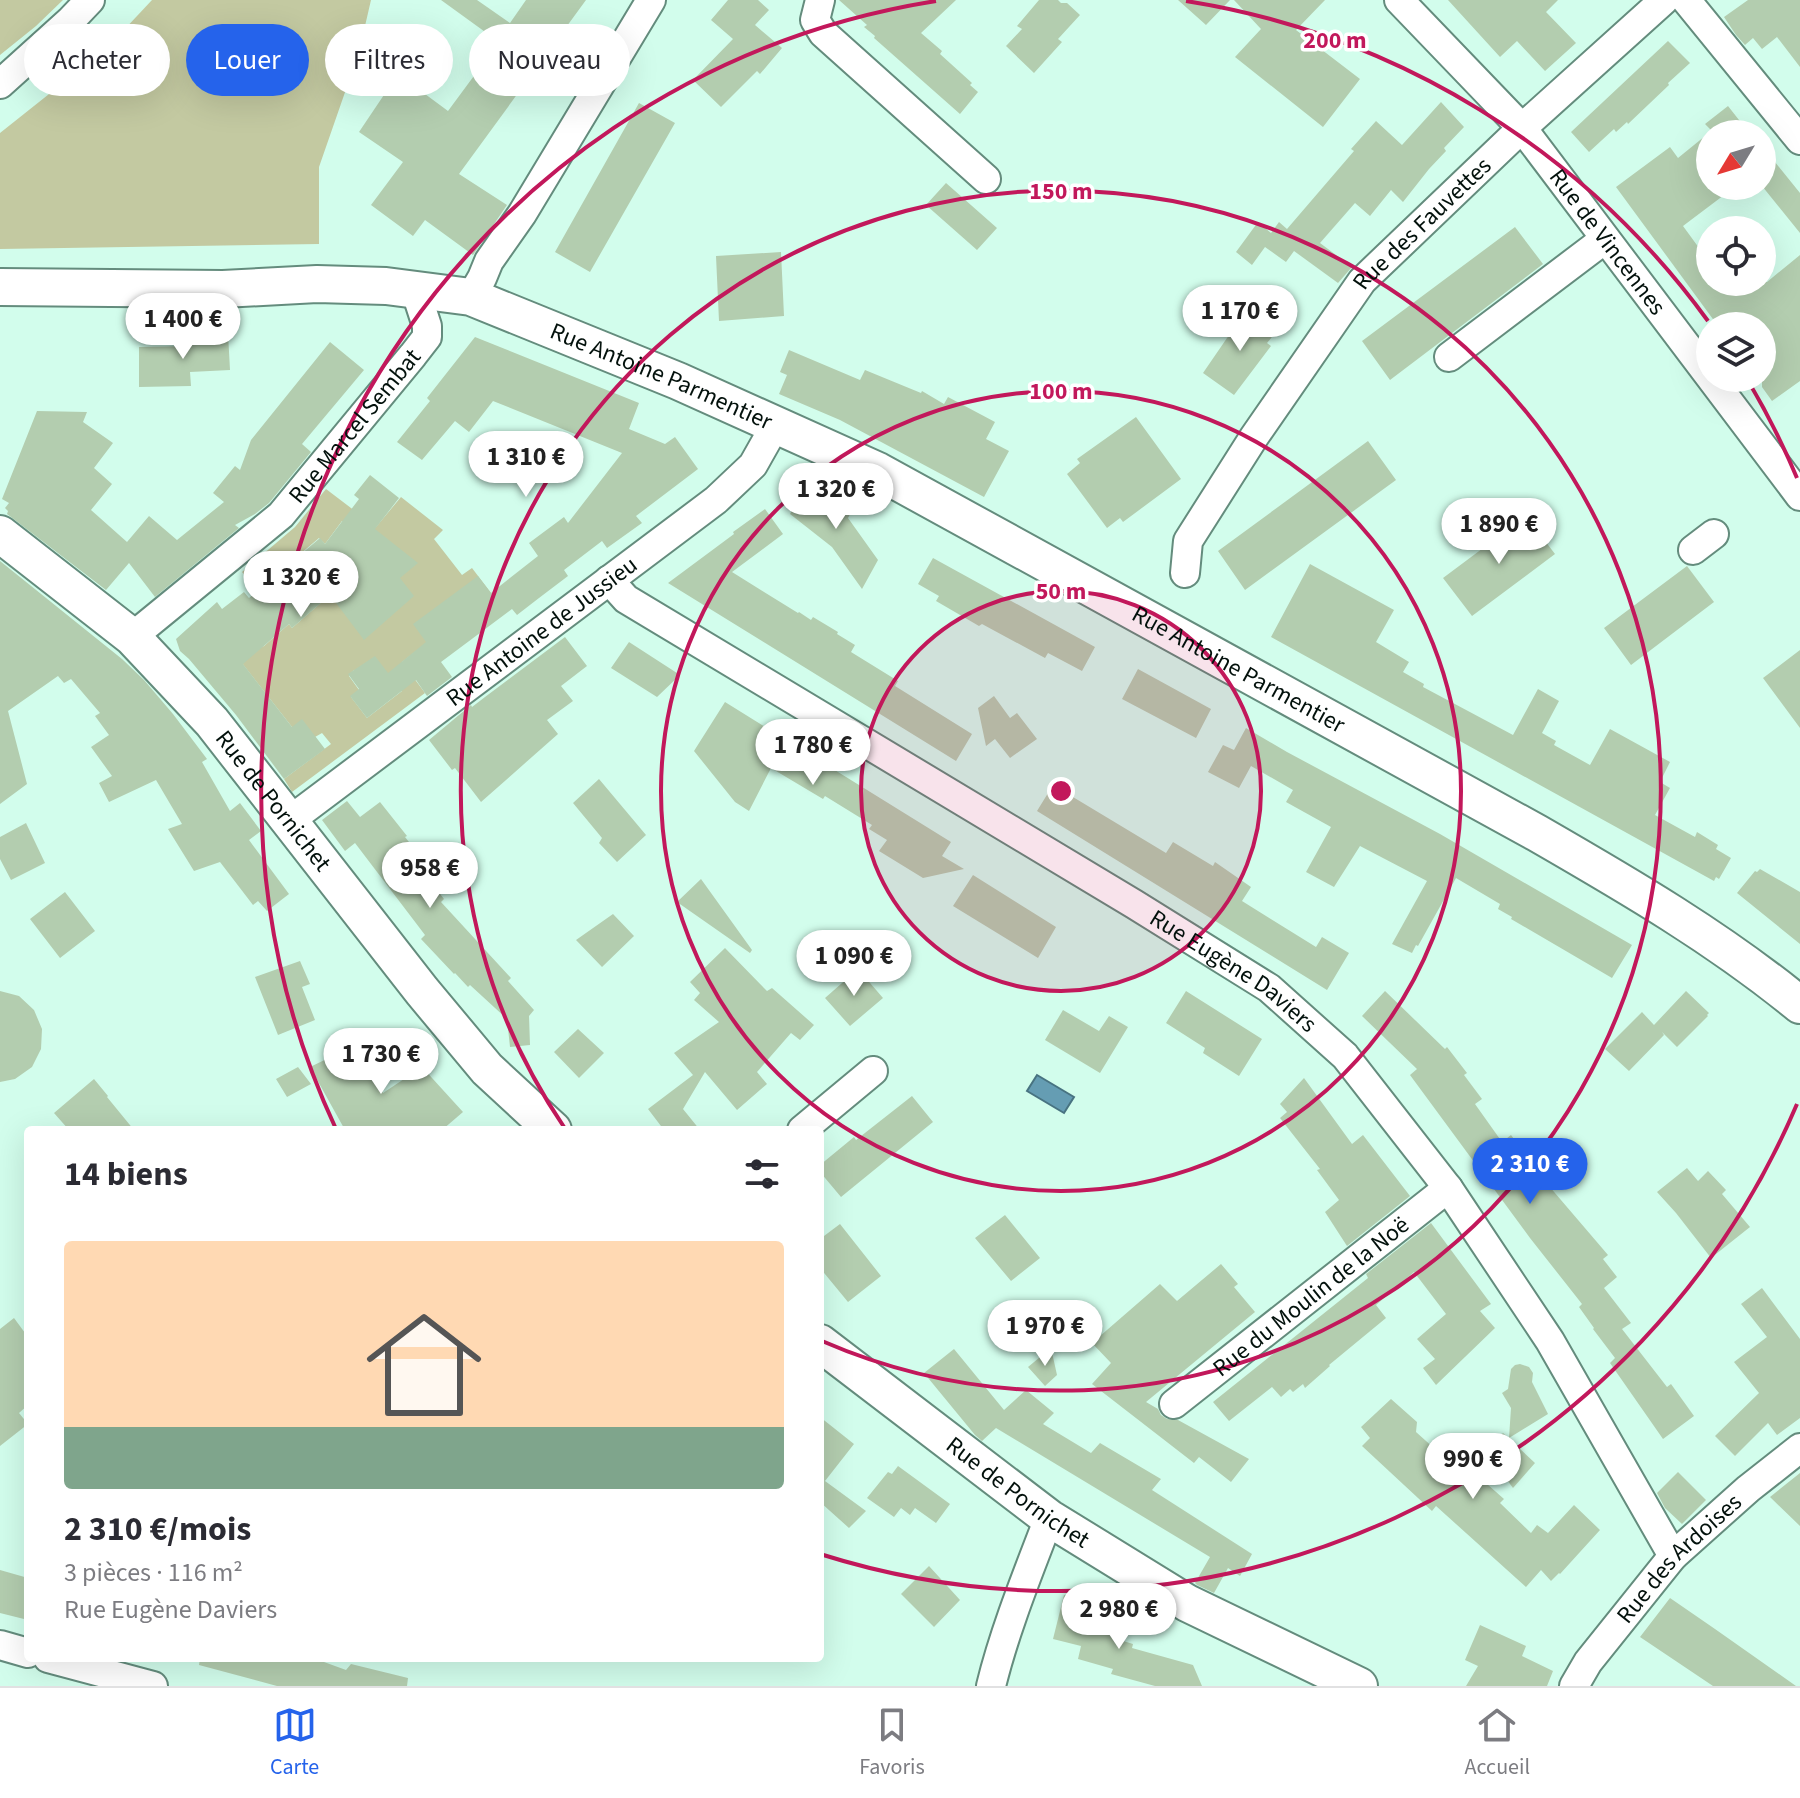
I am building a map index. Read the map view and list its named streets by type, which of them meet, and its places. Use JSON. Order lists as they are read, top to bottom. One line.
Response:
{"streets":{"main road":["Rue Antoine Parmentier","Rue de Pornichet"],"street":["Rue des Fauvettes","Rue de Vincennes","Rue Marcel Sembat","Rue Antoine de Jussieu","Rue Eugène Daviers","Rue du Moulin de la Noë","Rue des Ardoises"]},"crossings":[["Rue des Fauvettes","Rue de Vincennes"],["Rue Antoine Parmentier","Rue Marcel Sembat"],["Rue Antoine Parmentier","Rue Antoine de Jussieu"],["Rue Marcel Sembat","Rue de Pornichet"],["Rue Antoine de Jussieu","Rue de Pornichet"],["Rue Antoine de Jussieu","Rue Eugène Daviers"],["Rue Eugène Daviers","Rue du Moulin de la Noë"],["Rue Eugène Daviers","Rue des Ardoises"]],"north":"bottom left","page":{"chip":["Acheter","Louer","Filtres","Nouveau"],"price":["1 170 €","1 400 €","1 310 €","1 320 €","1 890 €","1 320 €","1 780 €","958 €","1 090 €","1 730 €","2 310 €","1 970 €","990 €","2 980 €"],"heading":"14 biens","list":[{"name":"2 310 €/mois","note":"3 pièces · 116 m² · Rue Eugène Daviers"}],"tabs":["Carte","Favoris","Accueil"]},"rings":["200 m","150 m","100 m","50 m"]}
